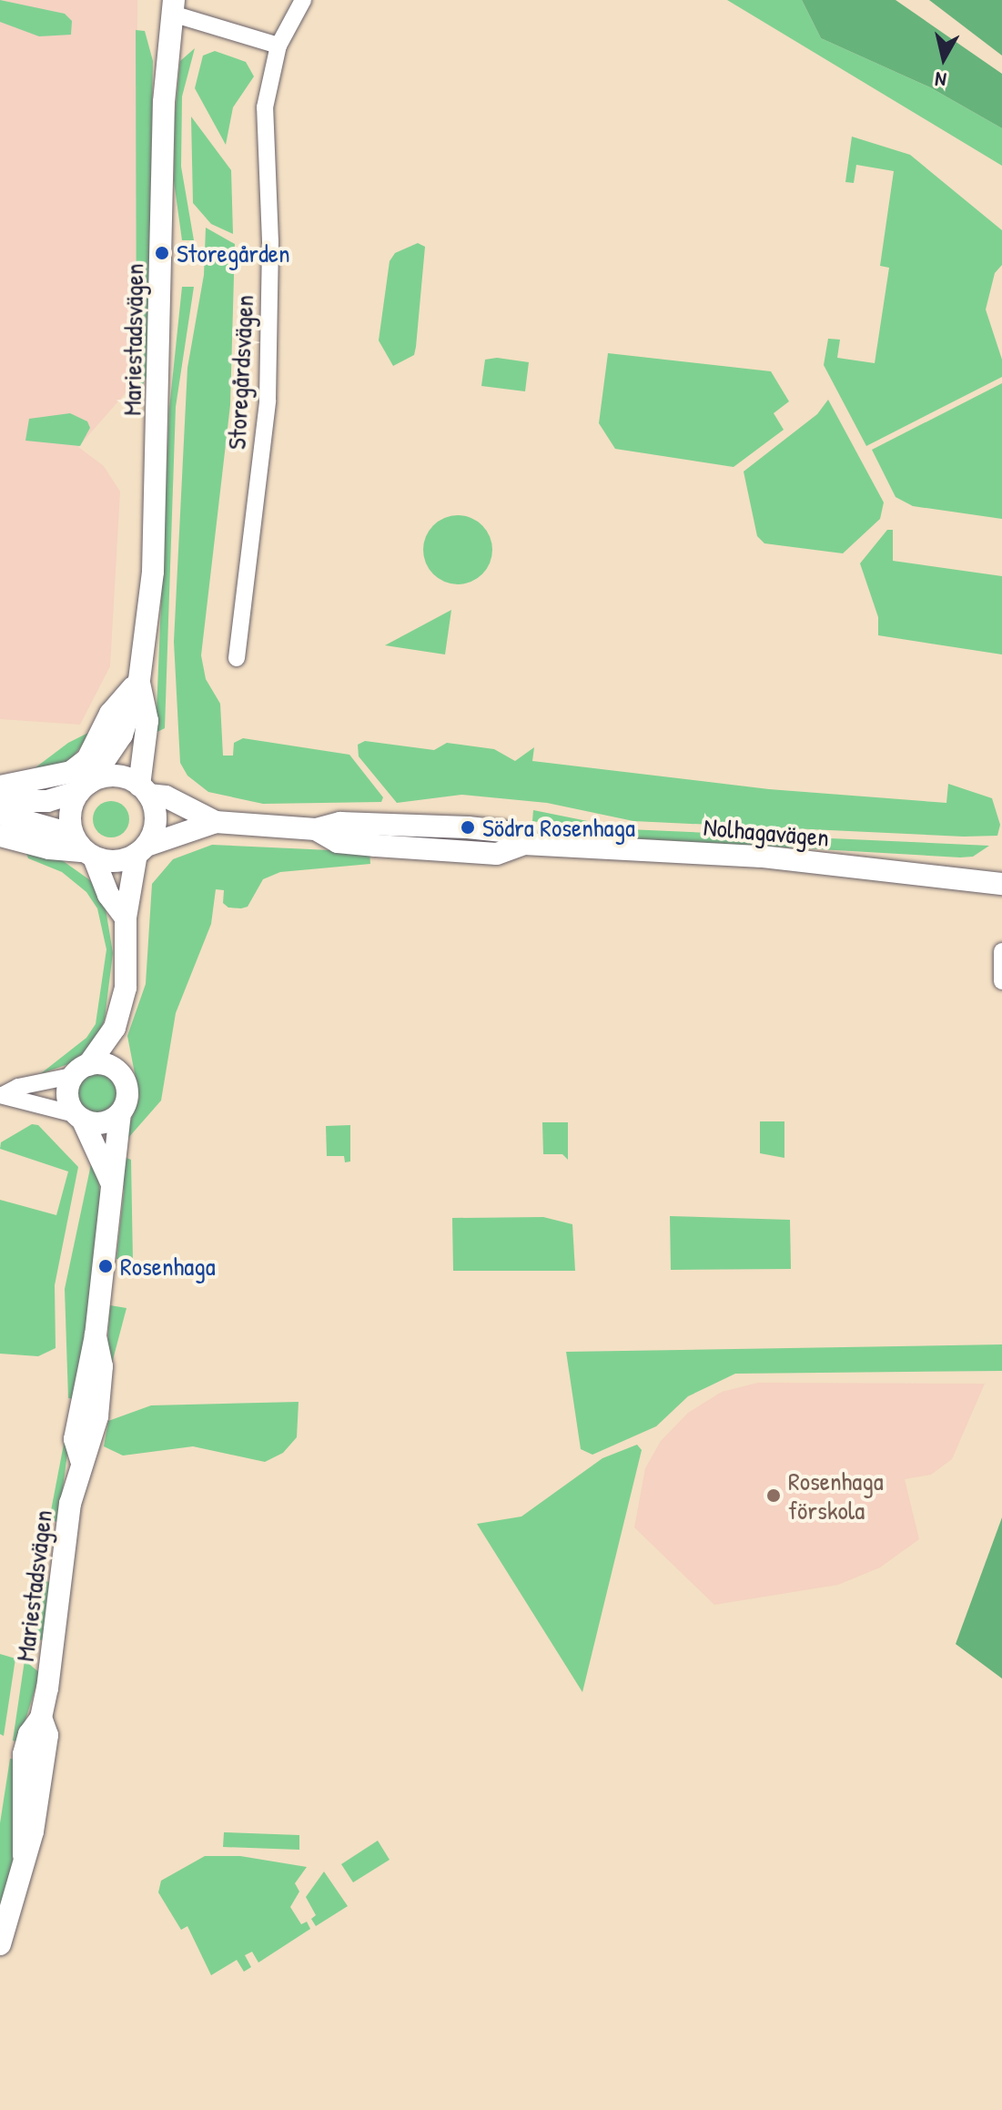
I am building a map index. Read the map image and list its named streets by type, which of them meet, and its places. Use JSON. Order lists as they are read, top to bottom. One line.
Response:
{"streets":{"street":["Mariestadsvägen","Storegårdsvägen","Nolhagavägen"]},"crossings":[["Mariestadsvägen","Nolhagavägen"]],"places":["Storegården","Södra Rosenhaga","Rosenhaga","Rosenhaga förskola"],"north":"bottom"}
